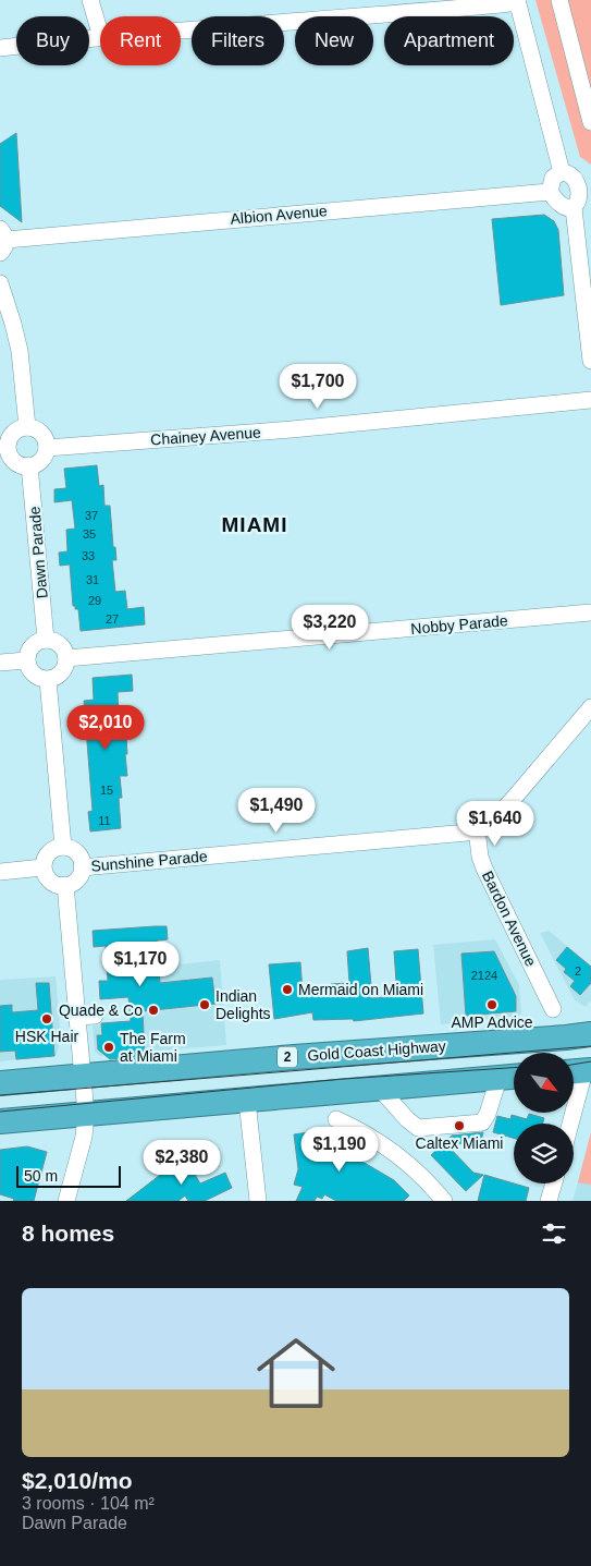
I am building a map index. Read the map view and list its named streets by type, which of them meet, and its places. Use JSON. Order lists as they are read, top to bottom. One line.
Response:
{"streets":{"highway":["Gold Coast Highway","2"],"street":["Albion Avenue","Chainey Avenue","Dawn Parade","Nobby Parade","Sunshine Parade","Bardon Avenue"]},"crossings":[["Chainey Avenue","Dawn Parade"],["Dawn Parade","Nobby Parade"],["Sunshine Parade","Bardon Avenue"]],"districts":["MIAMI"],"places":["Mermaid on Miami","Indian Delights","AMP Advice","Quade & Co","HSK Hair","The Farm at Miami","Caltex Miami"],"house_numbers":["37","35","33","31","29","27","15","11","2","2124"],"scale_bar":"50 m","north":"bottom right","page":{"chip":["Buy","Rent","Filters","New","Apartment"],"price":["$1,700","$3,220","$2,010","$1,490","$1,640","$1,170","$1,190","$2,380"],"scale":"50 m","heading":"8 homes","list":[{"name":"$2,010/mo","note":"3 rooms · 104 m² · Dawn Parade"}]}}
